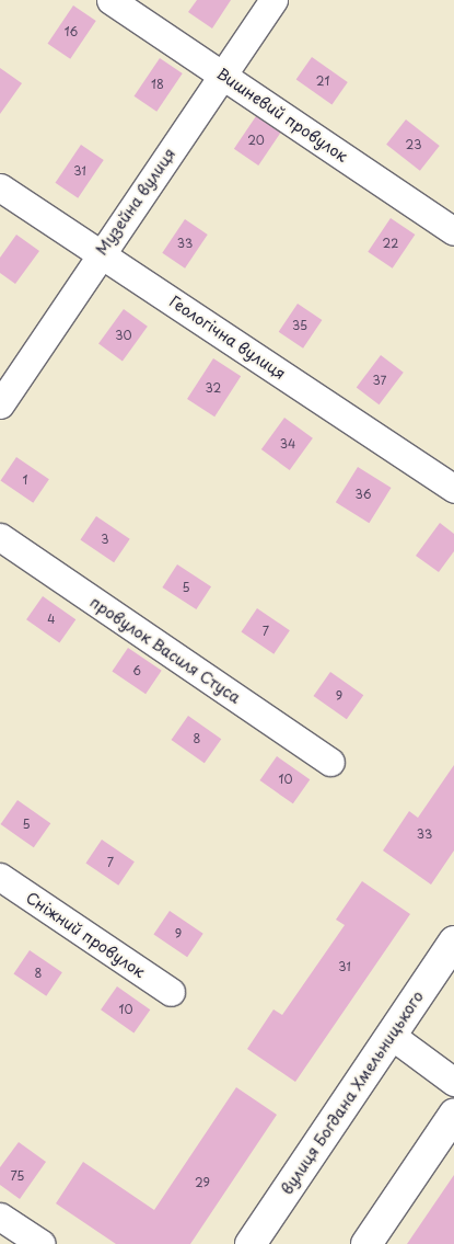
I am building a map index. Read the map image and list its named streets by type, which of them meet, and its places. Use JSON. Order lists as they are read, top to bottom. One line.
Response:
{"streets":{"street":["Вишневий провулок","Музейна вулиця","Геологічна вулиця","провулок Василя Стуса","Сніжний провулок","вулиця Богдана Хмельницького"]},"crossings":[["Вишневий провулок","Музейна вулиця"],["Музейна вулиця","Геологічна вулиця"]],"house_numbers":["16","21","18","20","23","31","33","22","35","30","37","32","34","1","36","3","5","4","7","6","9","8","10","5","33","7","9","31","8","10","75","29"]}
